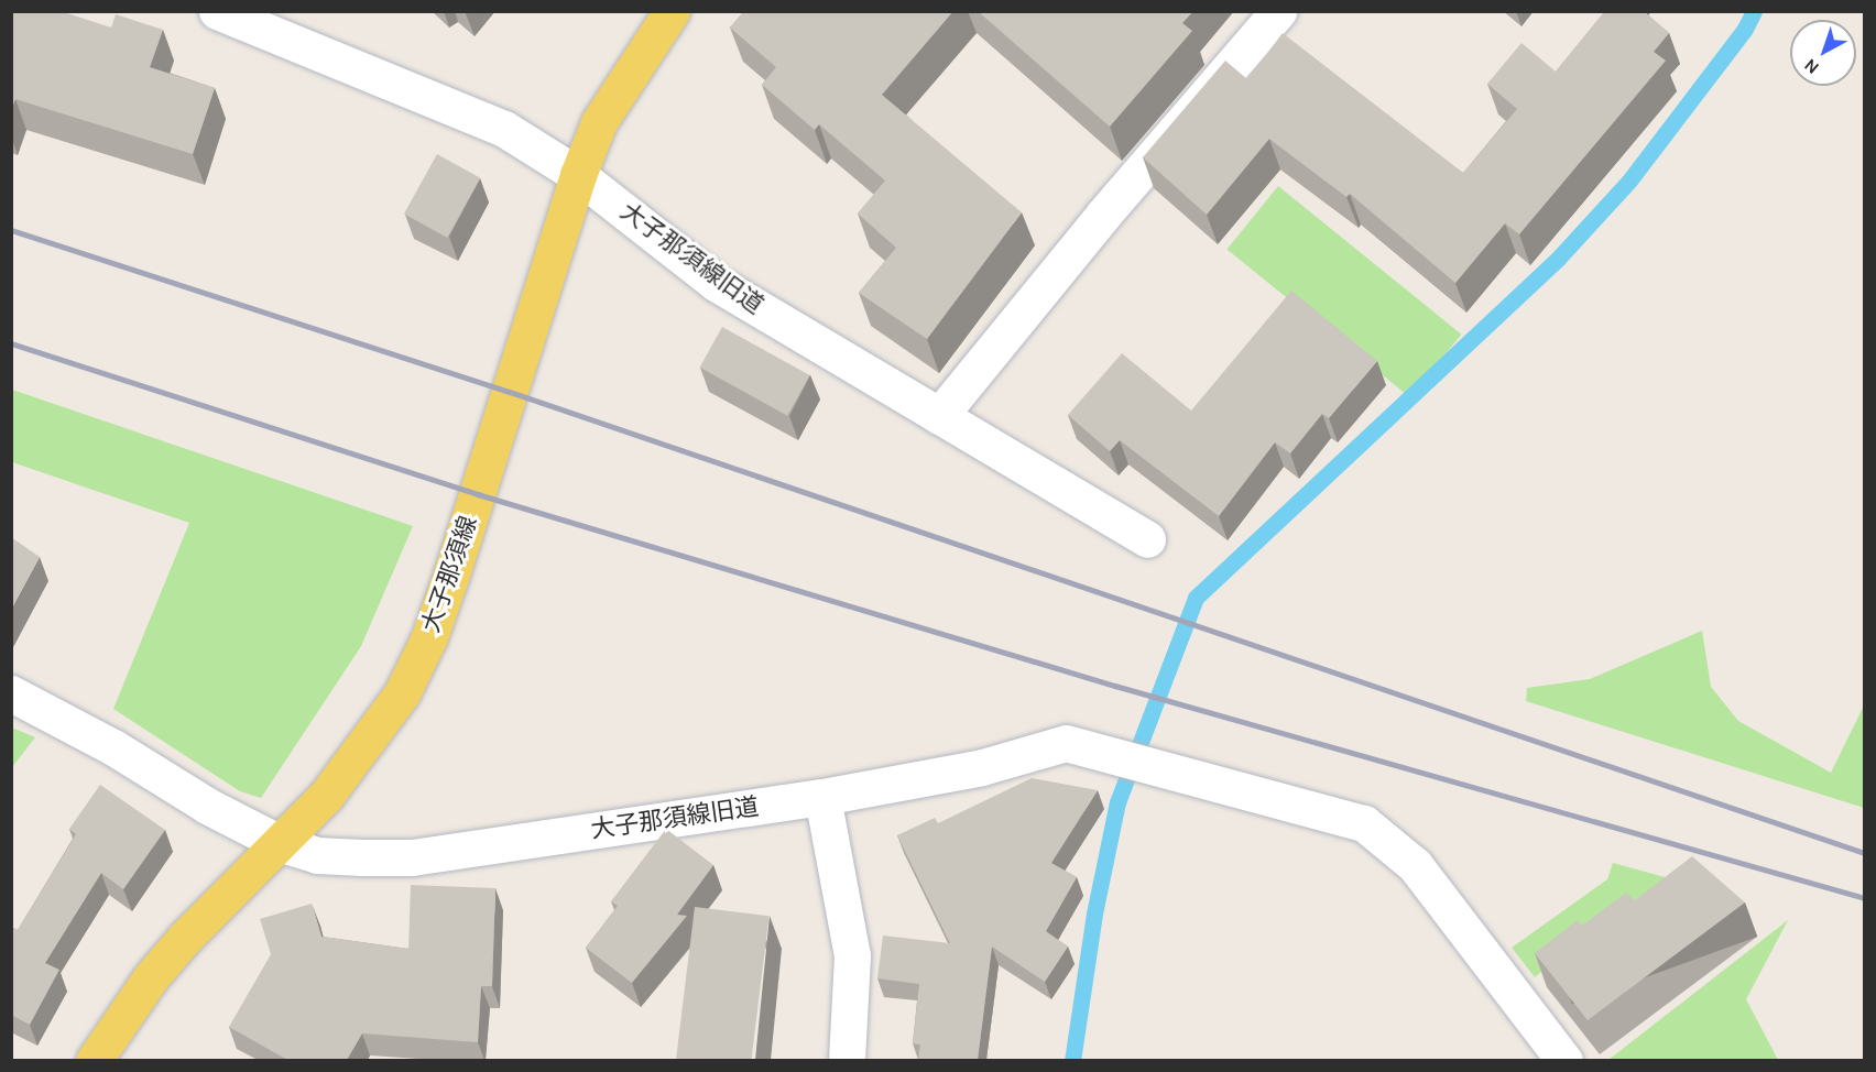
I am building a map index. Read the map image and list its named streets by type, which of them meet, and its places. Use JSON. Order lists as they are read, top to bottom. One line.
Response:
{"streets":{"main road":["大子那須線"],"street":["大子那須線旧道"]},"crossings":[["大子那須線旧道","大子那須線"]],"north":"bottom left"}
